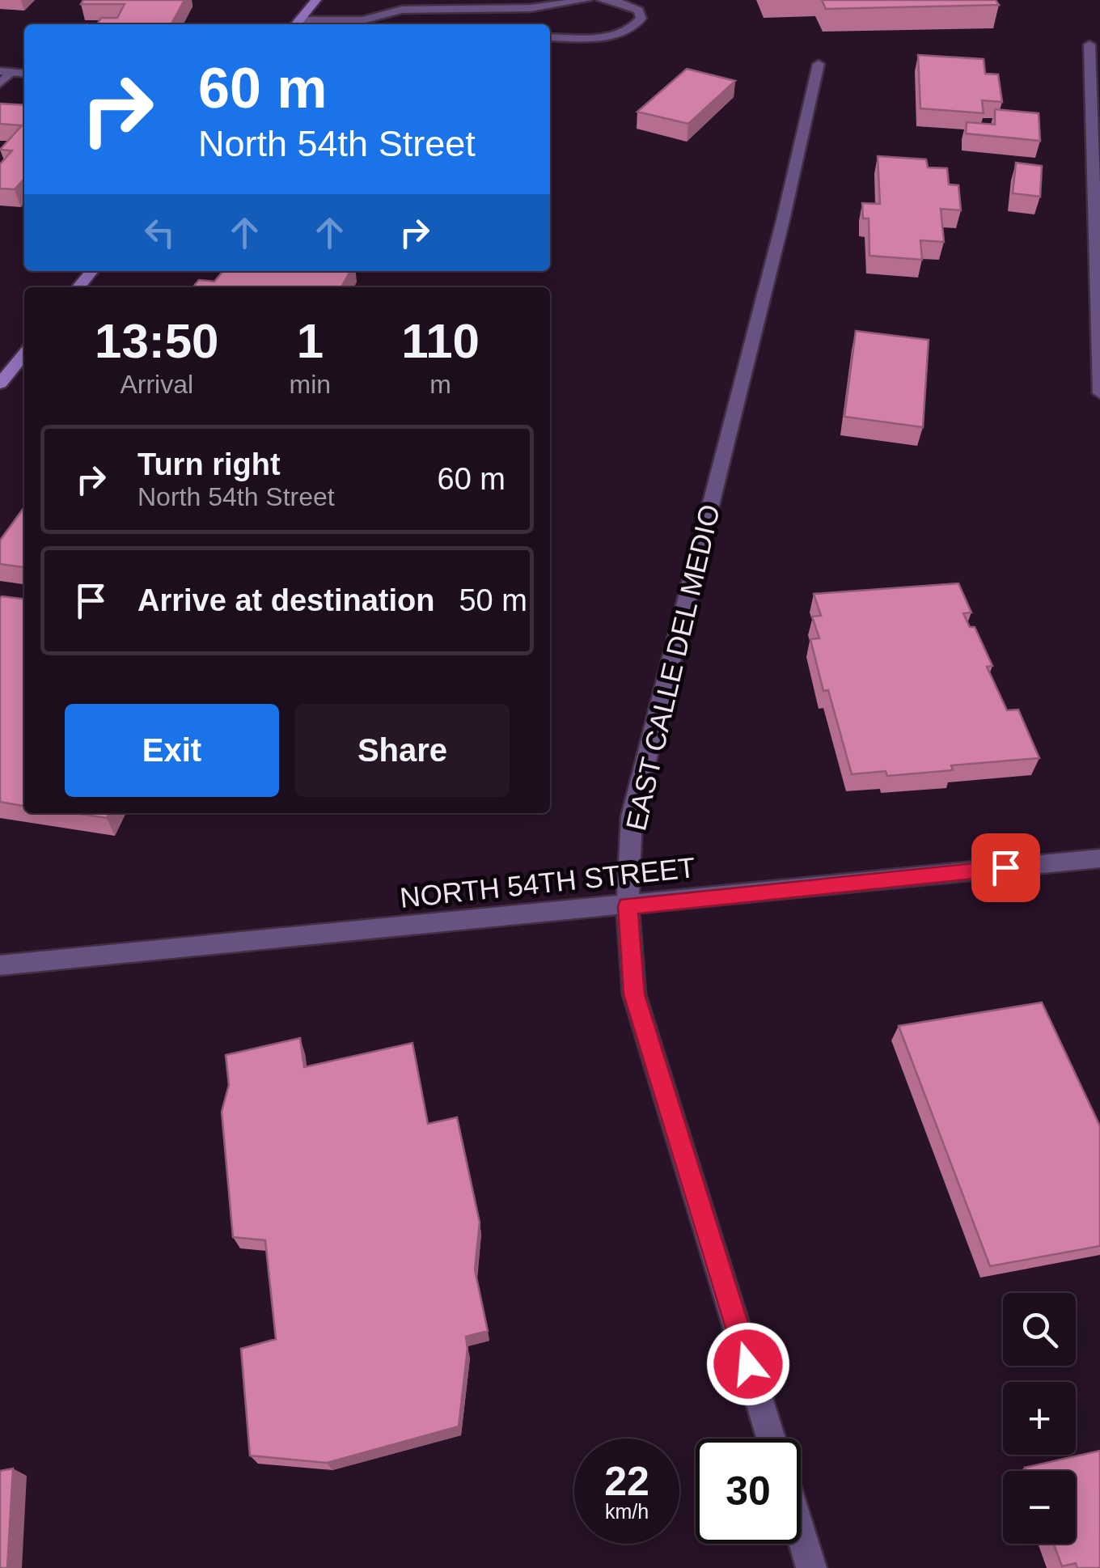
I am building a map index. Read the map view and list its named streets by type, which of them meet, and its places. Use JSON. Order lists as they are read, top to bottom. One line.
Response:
{"streets":{"street":["EAST CALLE DEL MEDIO","NORTH 54TH STREET"]},"crossings":[["EAST CALLE DEL MEDIO","NORTH 54TH STREET"]],"page":{"turn":["60 m","North 54th Street"],"eta":["13:50","Arrival","1","min","110","m"],"list":[{"name":"Turn right","note":"North 54th Street","value":"60 m"},{"name":"Arrive at destination","value":"50 m"}],"buttons":["Exit","Share"],"map_buttons":["+","−"],"speed":"22 km/h","limit":"30"}}
